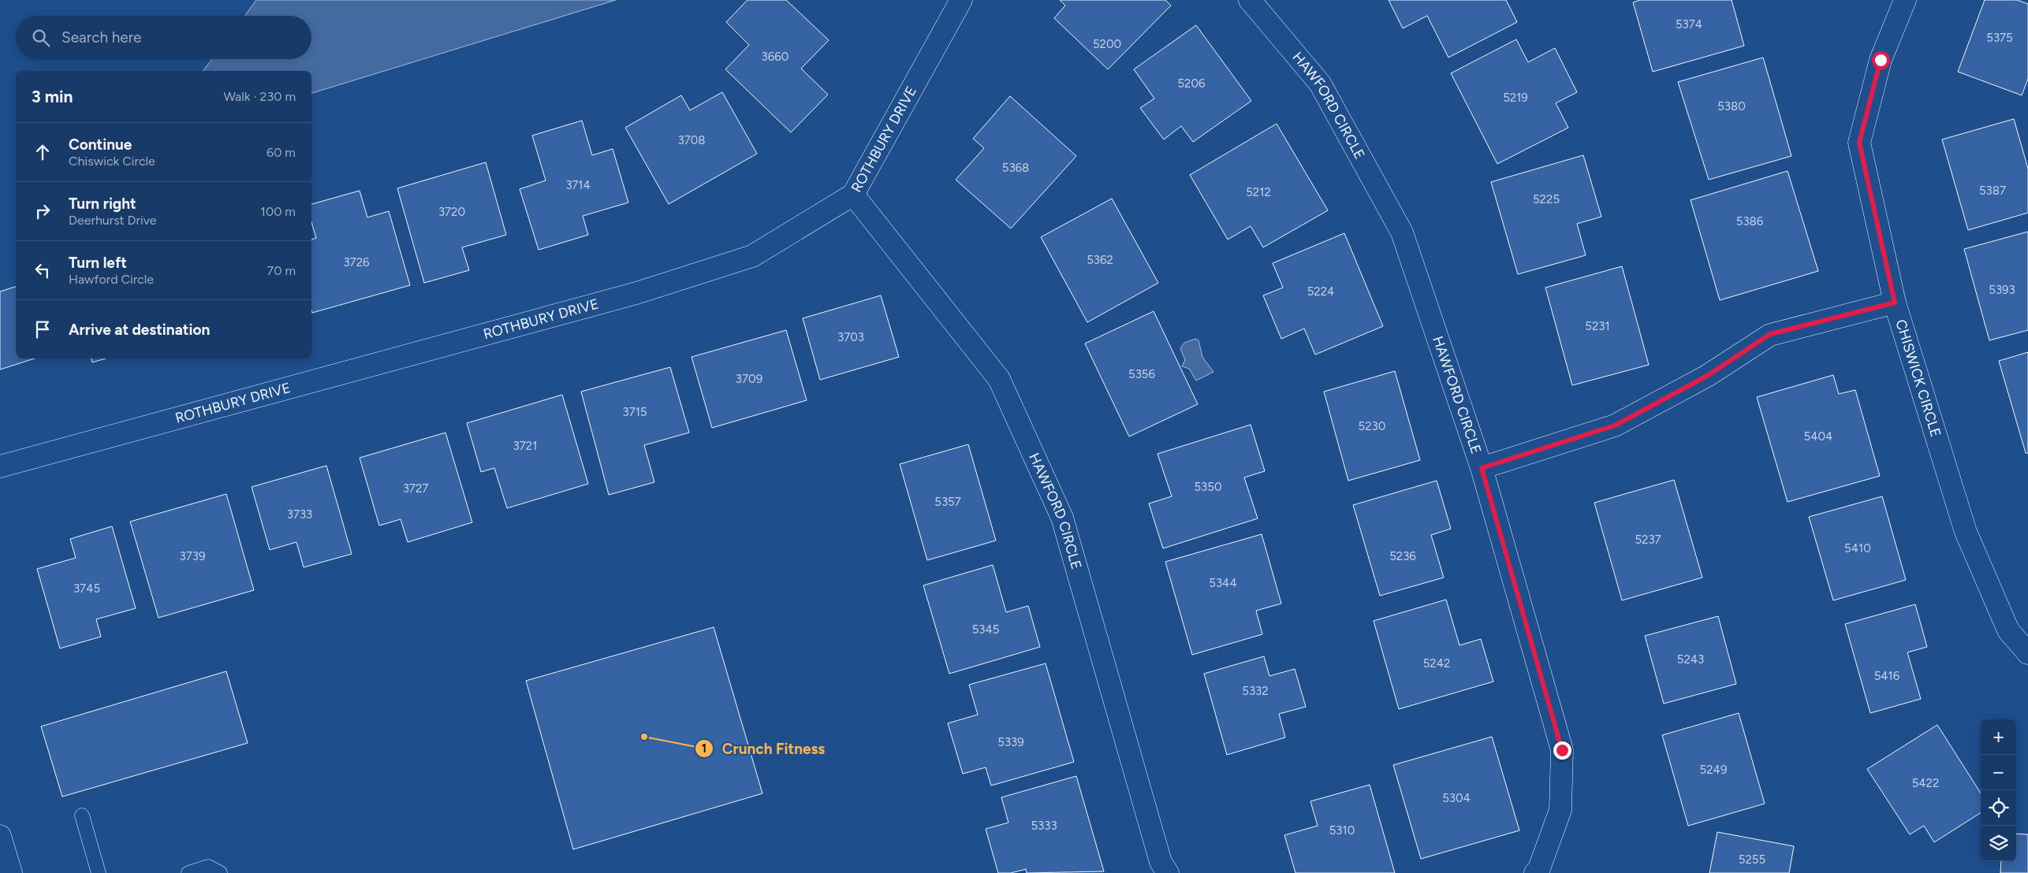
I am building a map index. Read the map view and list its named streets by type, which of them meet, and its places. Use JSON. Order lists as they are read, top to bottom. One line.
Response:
{"streets":{"street":["HAWFORD CIRCLE","ROTHBURY DRIVE","CHISWICK CIRCLE"]},"crossings":[["HAWFORD CIRCLE","ROTHBURY DRIVE"]],"places":["Crunch Fitness"],"house_numbers":["5374","5375","5200","3660","5206","5219","5380","3708","5368","3714","5387","5212","5225","3720","5386","5362","3726","5393","5224","5231","3703","5356","3709","3715","5230","5404","3721","5350","3727","5357","3733","5237","5410","3739","5236","5344","3745","5345","5243","5242","5416","5332","5339","5249","5422","5304","5333","5310","5255"],"page":{"search":"Search here","heading":["3 min","Walk · 230 m"],"list":[["Continue","Chiswick Circle","60 m"],["Turn right","Deerhurst Drive","100 m"],["Turn left","Hawford Circle","70 m"],"Arrive at destination"],"map_buttons":["+","−"]}}
